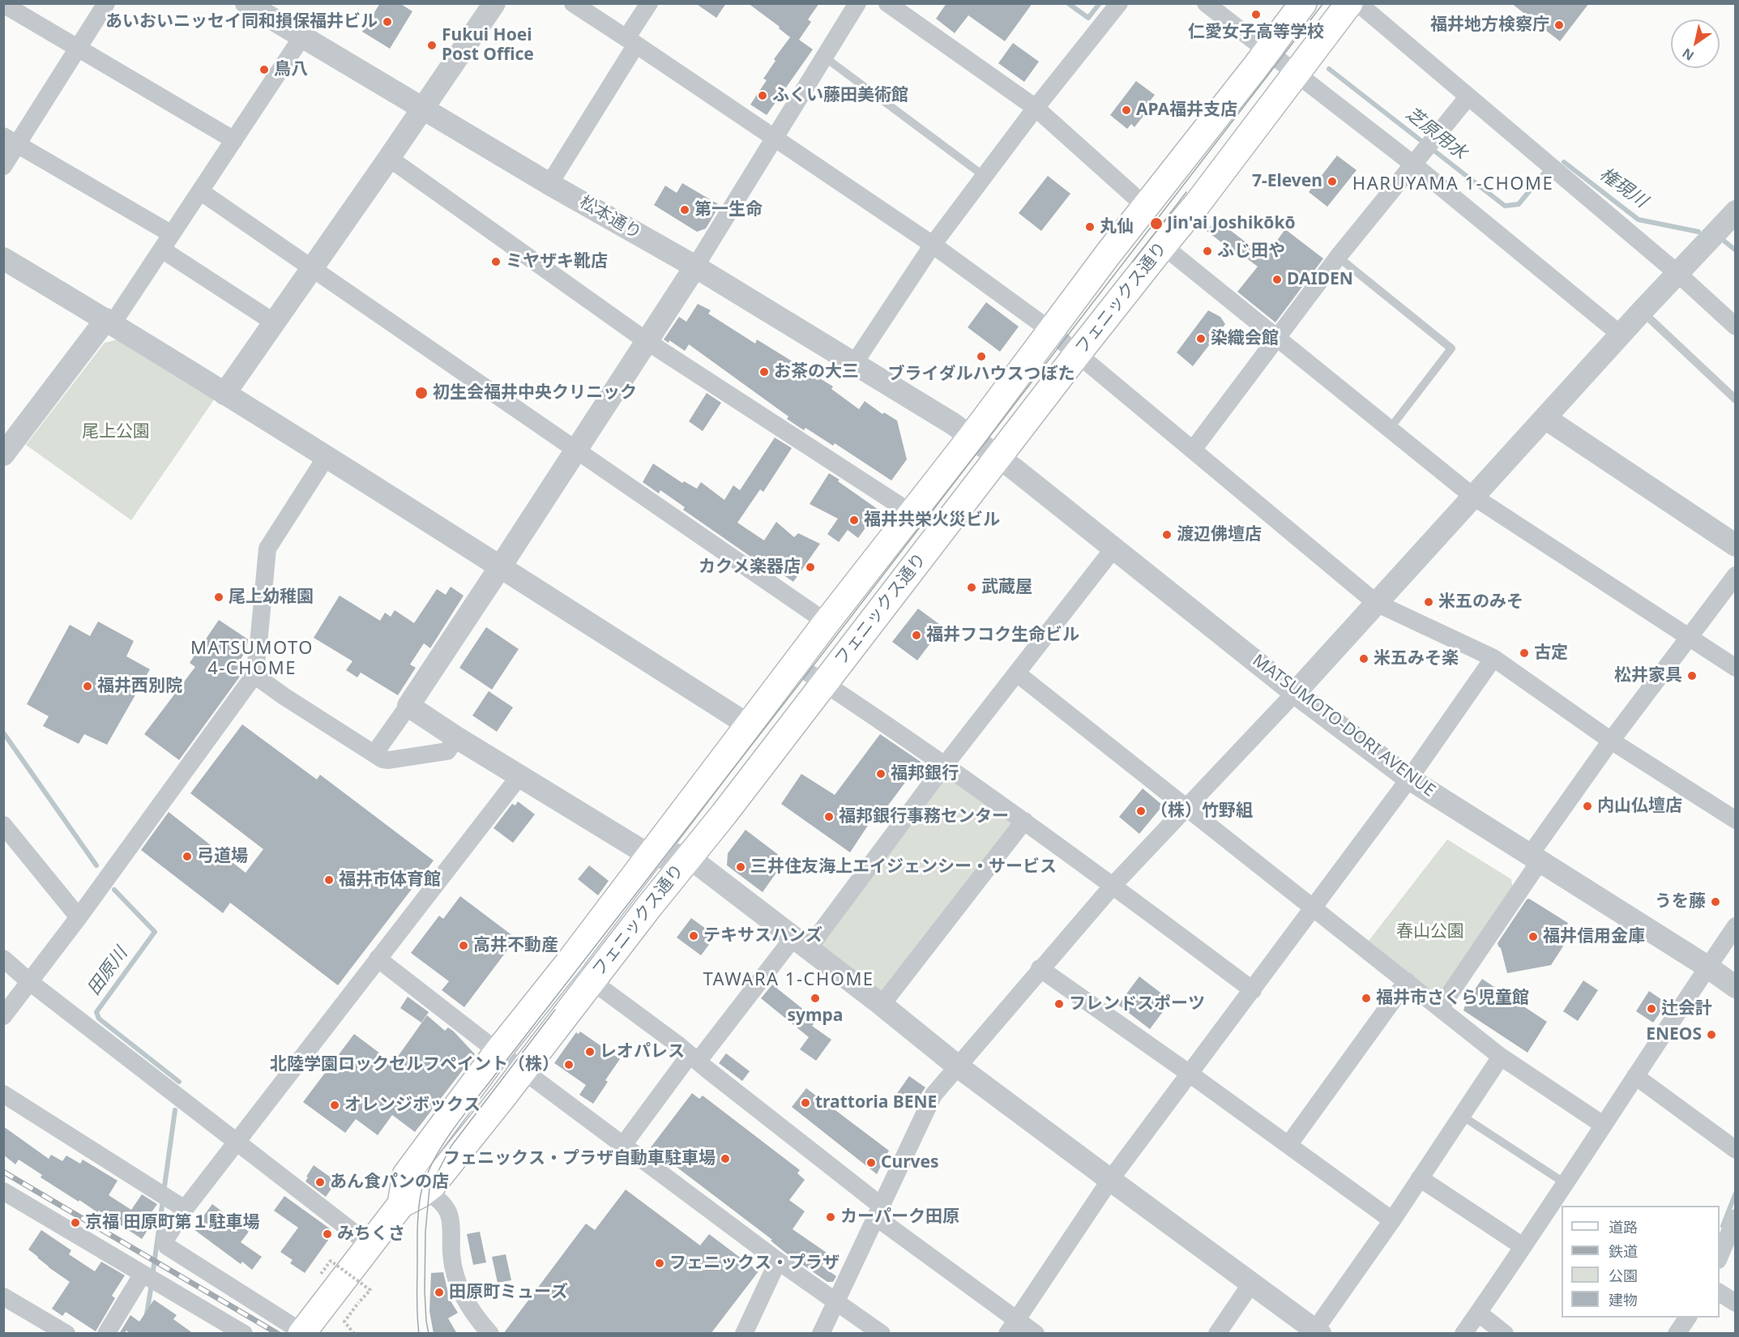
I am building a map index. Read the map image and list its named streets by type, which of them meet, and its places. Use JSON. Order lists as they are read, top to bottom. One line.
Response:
{"streets":{"main road":["フェニックス通り"],"street":["松本通り","MATSUMOTO-DORI AVENUE"]},"crossings":[["松本通り","フェニックス通り"],["松本通り","MATSUMOTO-DORI AVENUE"],["フェニックス通り","MATSUMOTO-DORI AVENUE"]],"districts":["HARUYAMA 1-CHOME","MATSUMOTO 4-CHOME","TAWARA 1-CHOME"],"water":["芝原用水","権現川","田原川"],"parks":["尾上公園","春山公園"],"places":["仁愛女子高等学校","あいおいニッセイ同和損保福井ビル","福井地方検察庁","Fukui Hoei Post Office","鳥八","ふくい藤田美術館","APA福井支店","7-Eleven","第一生命","Jin'ai Joshikōkō","丸仙","ふじ田や","ミヤザキ靴店","DAIDEN","染織会館","ブライダルハウスつぼた","お茶の大三","初生会福井中央クリニック","福井共栄火災ビル","渡辺佛壇店","カクメ楽器店","武蔵屋","尾上幼稚園","米五のみそ","福井フコク生命ビル","古定","米五みそ楽","松井家具","福井西別院","福邦銀行","内山仏壇店","（株）竹野組","福邦銀行事務センター","弓道場","三井住友海上エイジェンシー・サービス","福井市体育館","うを藤","テキサスハンズ","福井信用金庫","高井不動産","sympa","福井市さくら児童館","フレンドスポーツ","辻会計","ENEOS","レオパレス","北陸学園ロックセルフペイント（株）","trattoria BENE","オレンジボックス","フェニックス・プラザ自動車駐車場","Curves","あん食パンの店","カーパーク田原","京福 田原町第１駐車場","みちくさ","フェニックス・プラザ","田原町ミューズ"],"legend":["道路","鉄道","公園","建物"],"north":"bottom left"}
